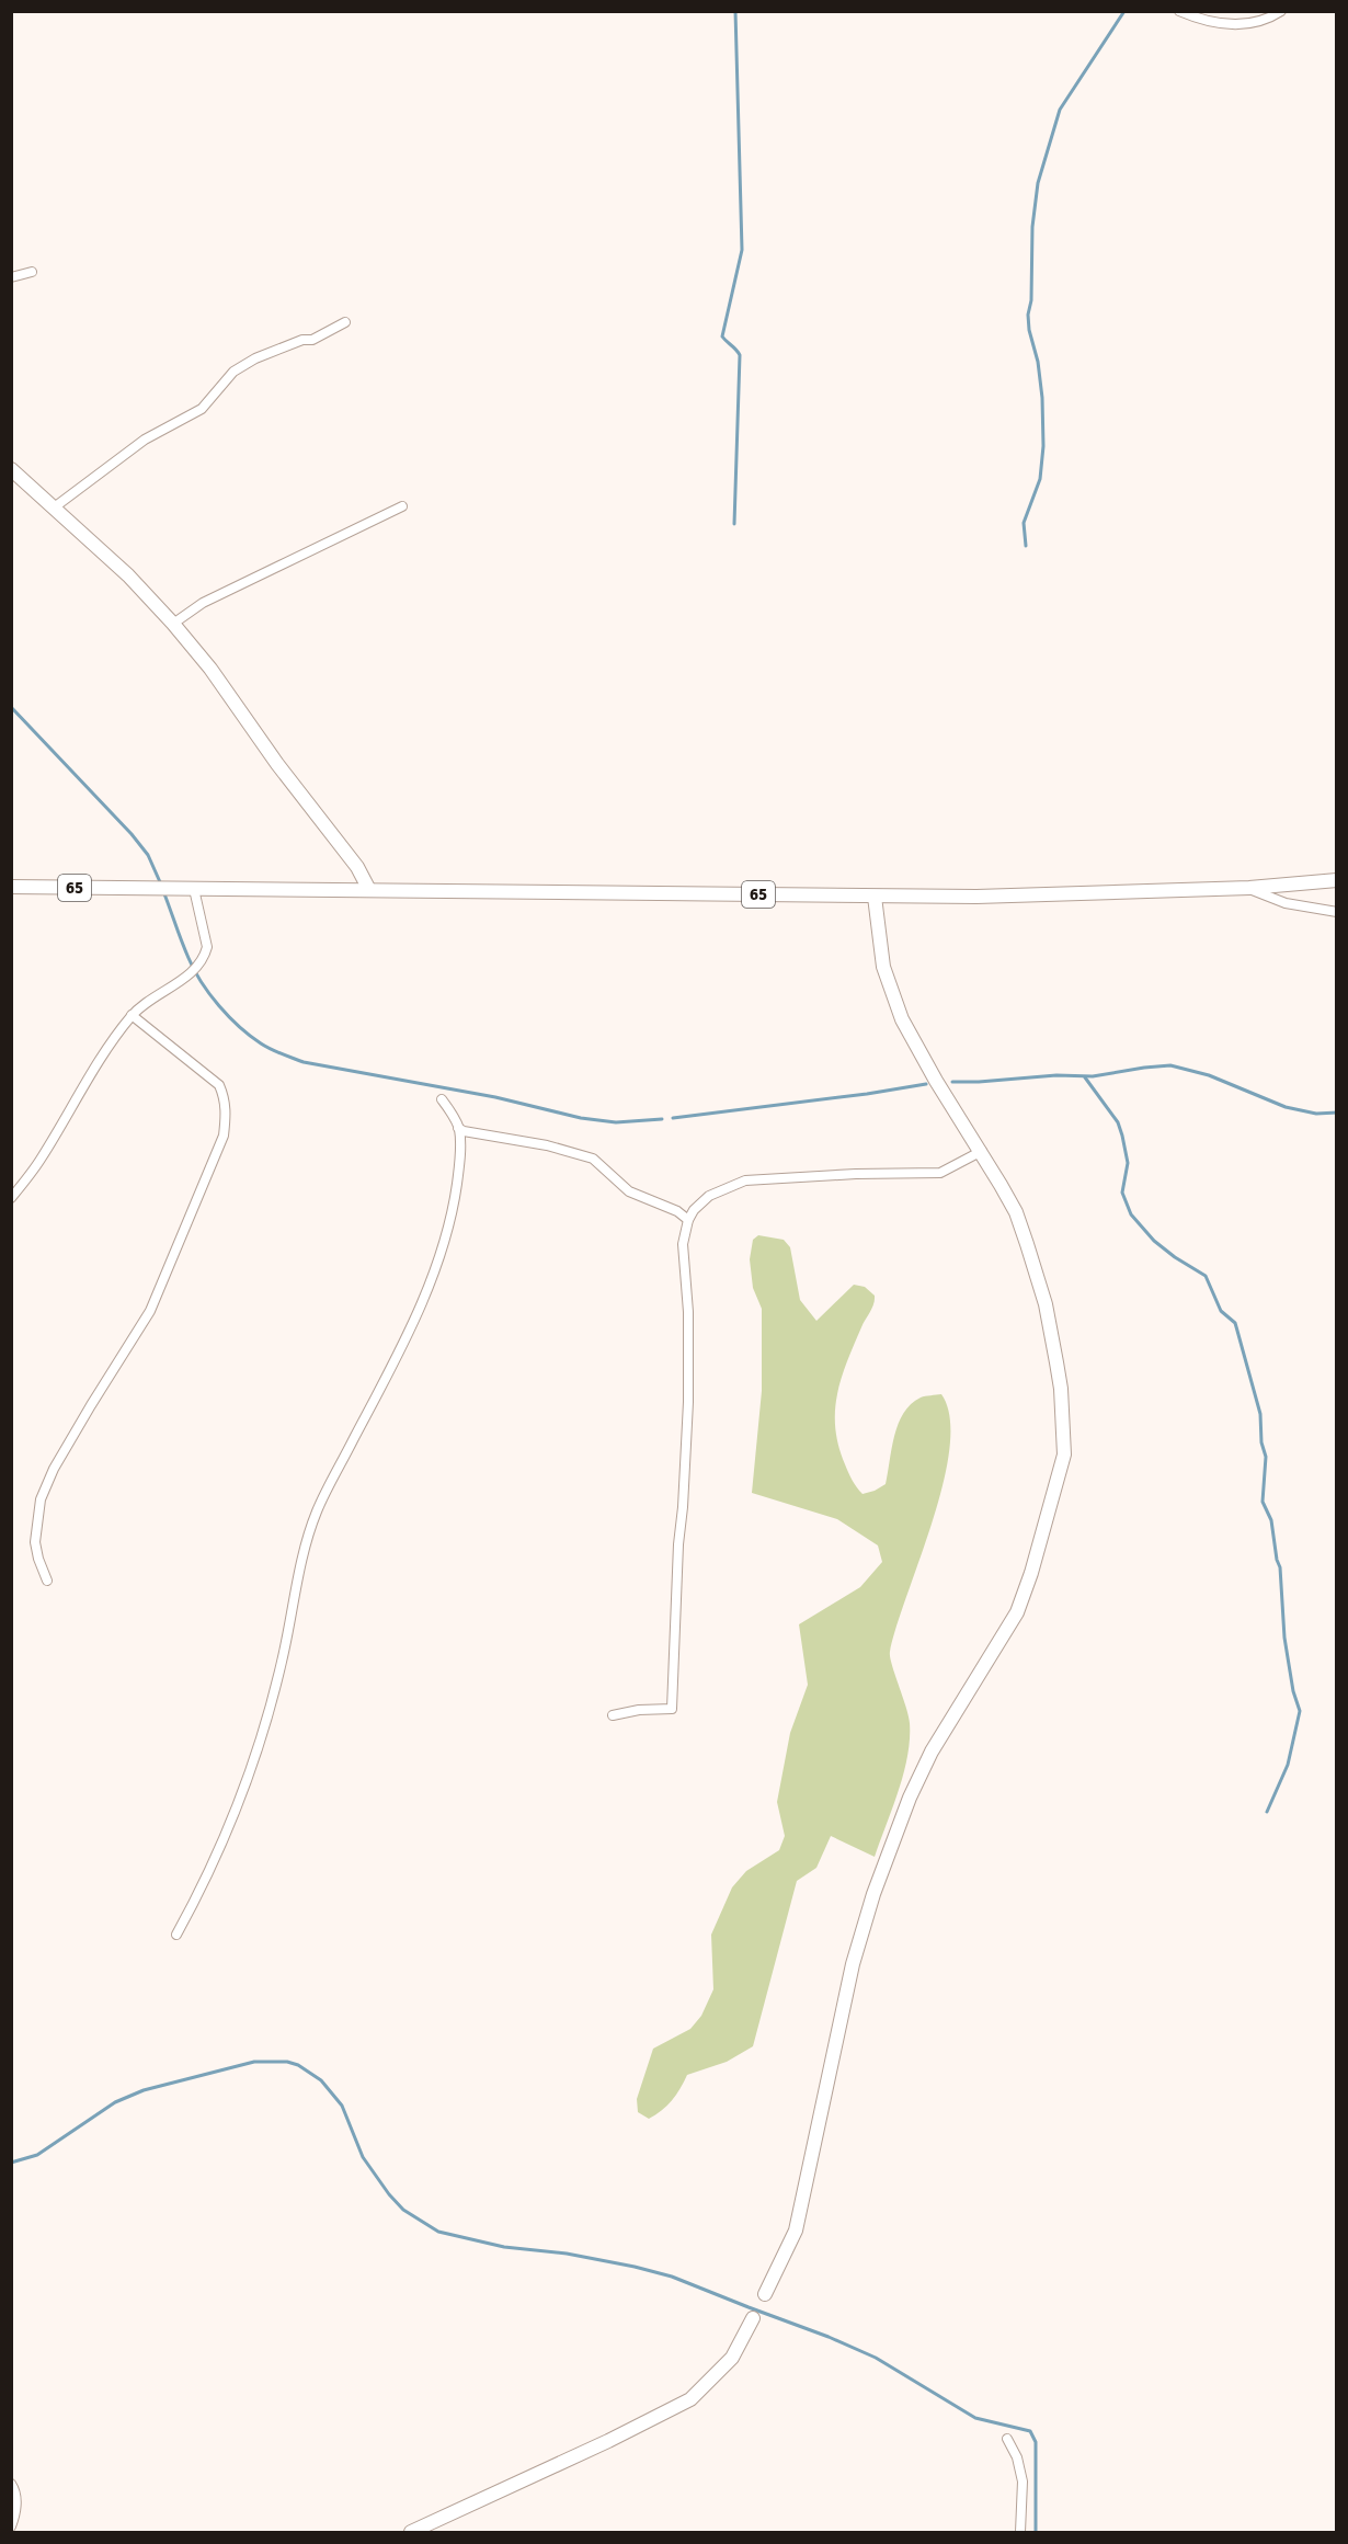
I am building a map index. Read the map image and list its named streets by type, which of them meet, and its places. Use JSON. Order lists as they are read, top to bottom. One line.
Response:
{"streets":{"main road":["65"]}}
